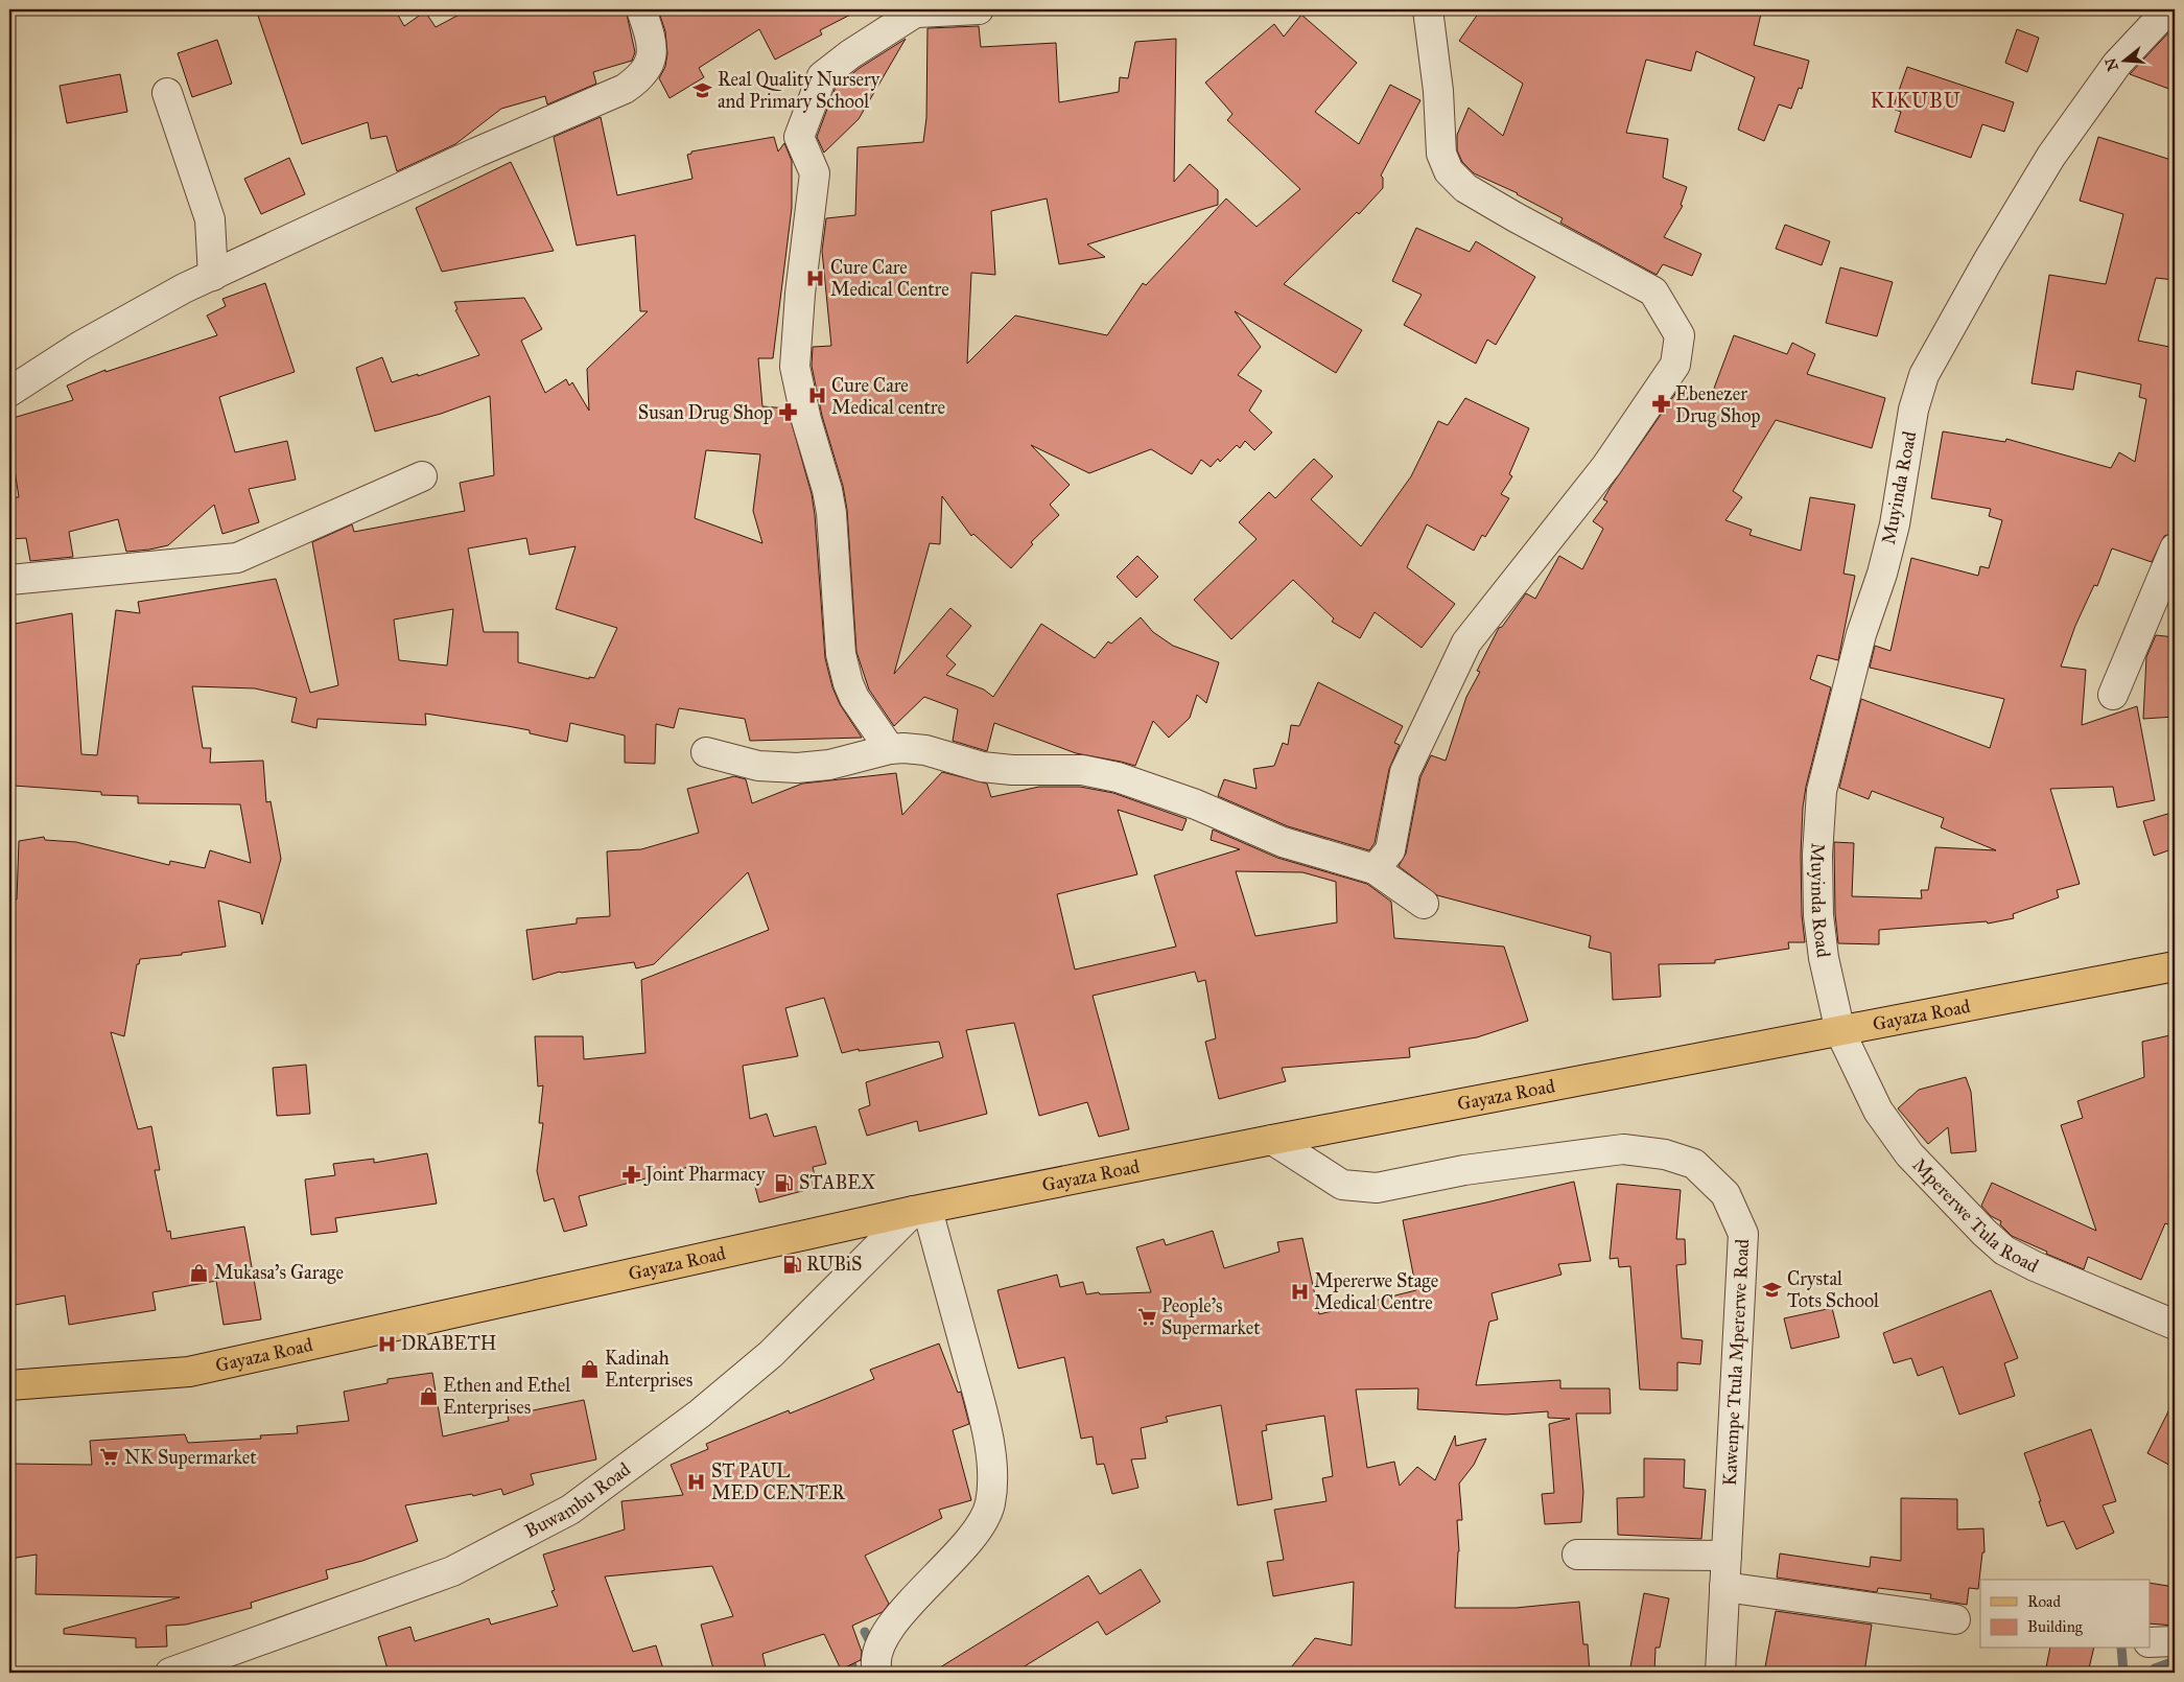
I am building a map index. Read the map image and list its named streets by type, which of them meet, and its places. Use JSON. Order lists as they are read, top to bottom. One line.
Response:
{"streets":{"main road":["Gayaza Road"],"street":["Muyinda Road","Mpererwe Tula Road","Kawempe Ttula Mpererwe Road","Buwambu Road"]},"crossings":[["Muyinda Road","Gayaza Road"],["Muyinda Road","Mpererwe Tula Road"],["Gayaza Road","Mpererwe Tula Road"],["Gayaza Road","Kawempe Ttula Mpererwe Road"],["Gayaza Road","Buwambu Road"]],"districts":["KIKUBU"],"places":{"school or university":["Real Quality Nursery and Primary School","Crystal Tots School"],"hospital":["Cure Care Medical Centre","Cure Care Medical centre","Mpererwe Stage Medical Centre","DRABETH","ST PAUL MED CENTER"],"pharmacy":["Ebenezer Drug Shop","Susan Drug Shop","Joint Pharmacy"],"fuel station":["STABEX","RUBiS"],"shop":["Mukasa's Garage","Kadinah Enterprises","Ethen and Ethel Enterprises"],"supermarket":["People's Supermarket","NK Supermarket"]},"legend":["Road","Building"],"north":"left"}
